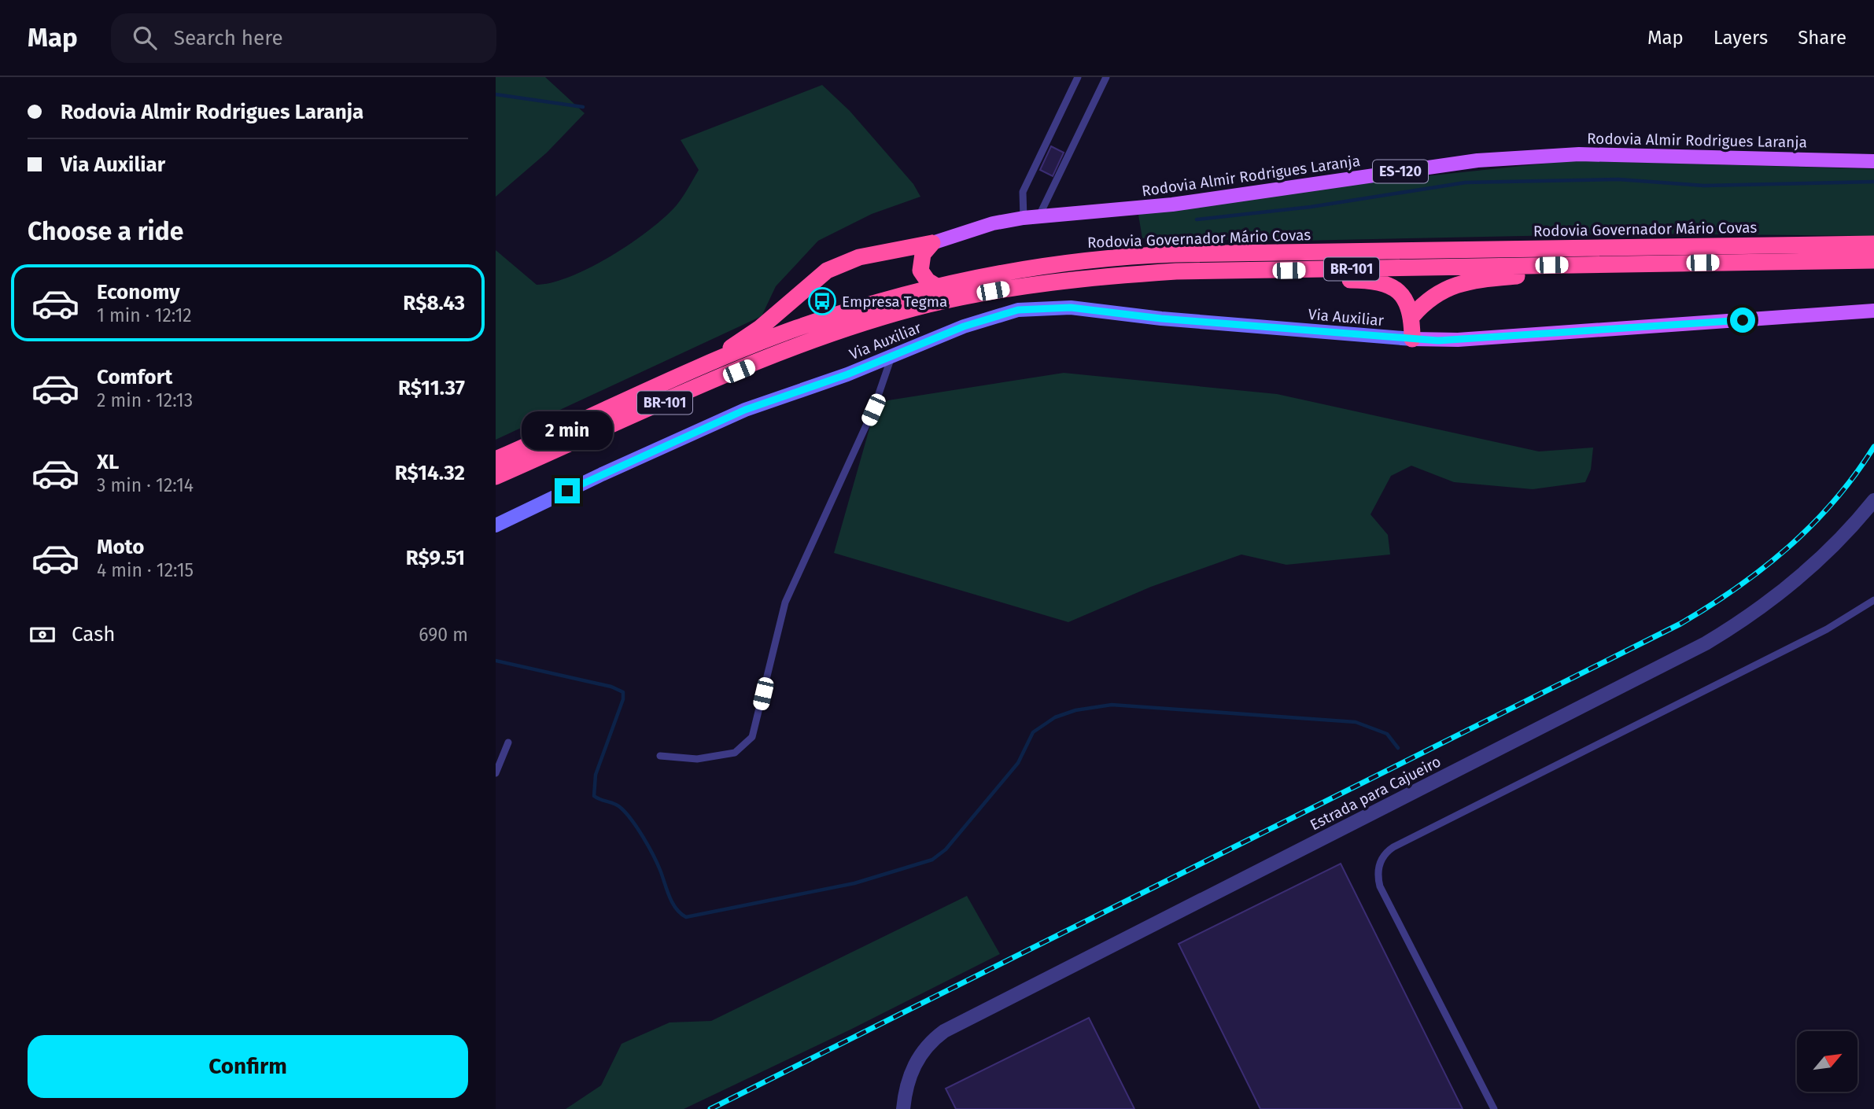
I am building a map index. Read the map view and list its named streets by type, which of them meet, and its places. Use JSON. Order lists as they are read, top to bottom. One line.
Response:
{"streets":{"highway":["Rodovia Governador Mário Covas","BR-101"],"main road":["Rodovia Almir Rodrigues Laranja","ES-120"],"street":["Via Auxiliar","Estrada para Cajueiro"]},"places":{"bus stop":["Empresa Tegma"]},"north":"top right","page":{"header":"Map","search":"Search here","nav":["Map","Layers","Share"],"banner":["Rodovia Almir Rodrigues Laranja","Via Auxiliar"],"heading":"Choose a ride","list":[{"name":"Economy","note":"1 min · 12:12","value":"R$8.43"},{"name":"Comfort","note":"2 min · 12:13","value":"R$11.37"},{"name":"XL","note":"3 min · 12:14","value":"R$14.32"},{"name":"Moto","note":"4 min · 12:15","value":"R$9.51"}],"bubble":"2 min","pay":["Cash","690 m"],"buttons":"Confirm"}}
